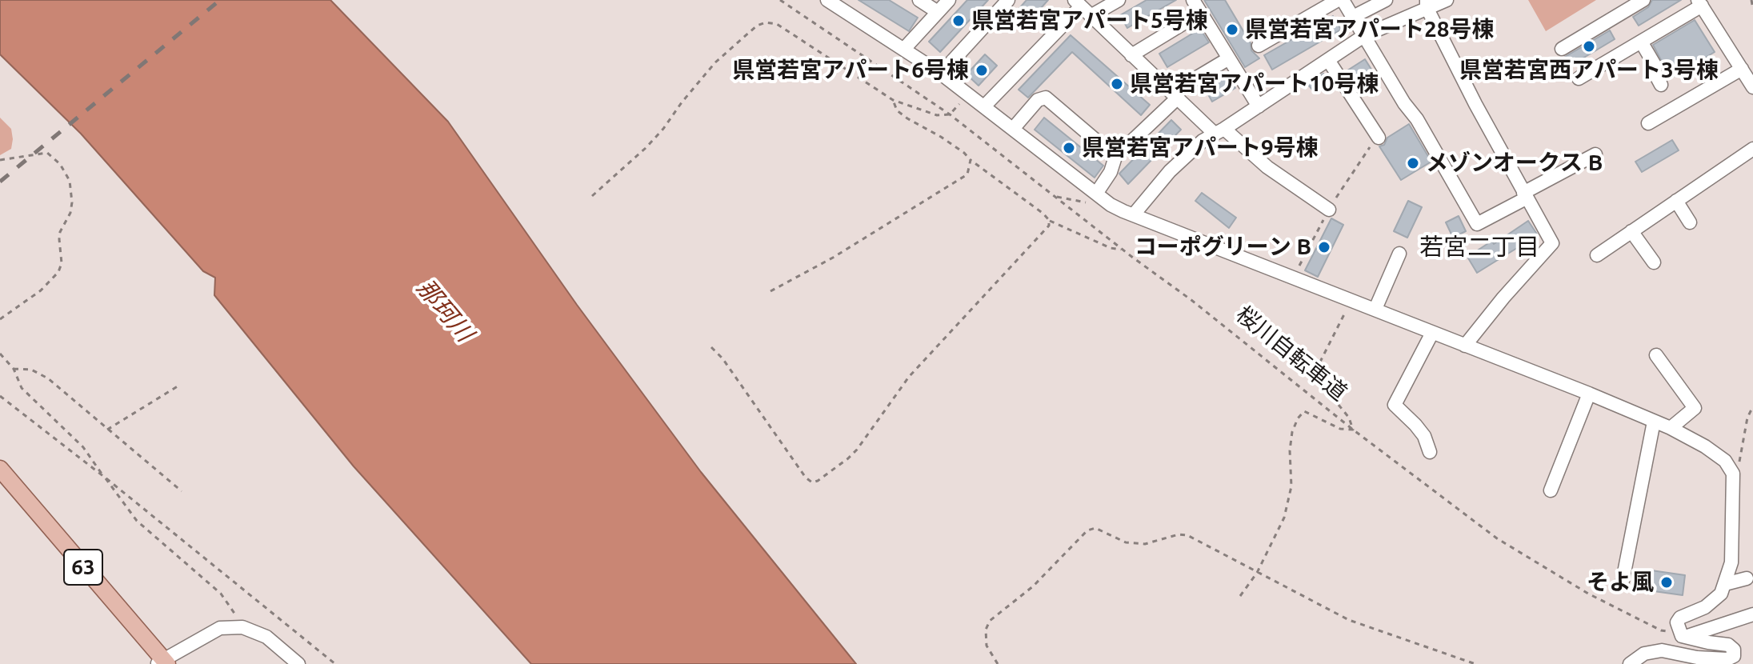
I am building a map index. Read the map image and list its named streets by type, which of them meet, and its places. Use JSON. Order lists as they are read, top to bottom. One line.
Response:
{"streets":{"main road":["63"],"path":["桜川自転車道"]},"districts":["若宮二丁目"],"water":["那珂川"],"places":["県営若宮アパート5号棟","県営若宮アパート28号棟","県営若宮西アパート3号棟","県営若宮アパート6号棟","県営若宮アパート10号棟","県営若宮アパート9号棟","メゾンオークス B","コーポグリーン B","そよ風"]}
